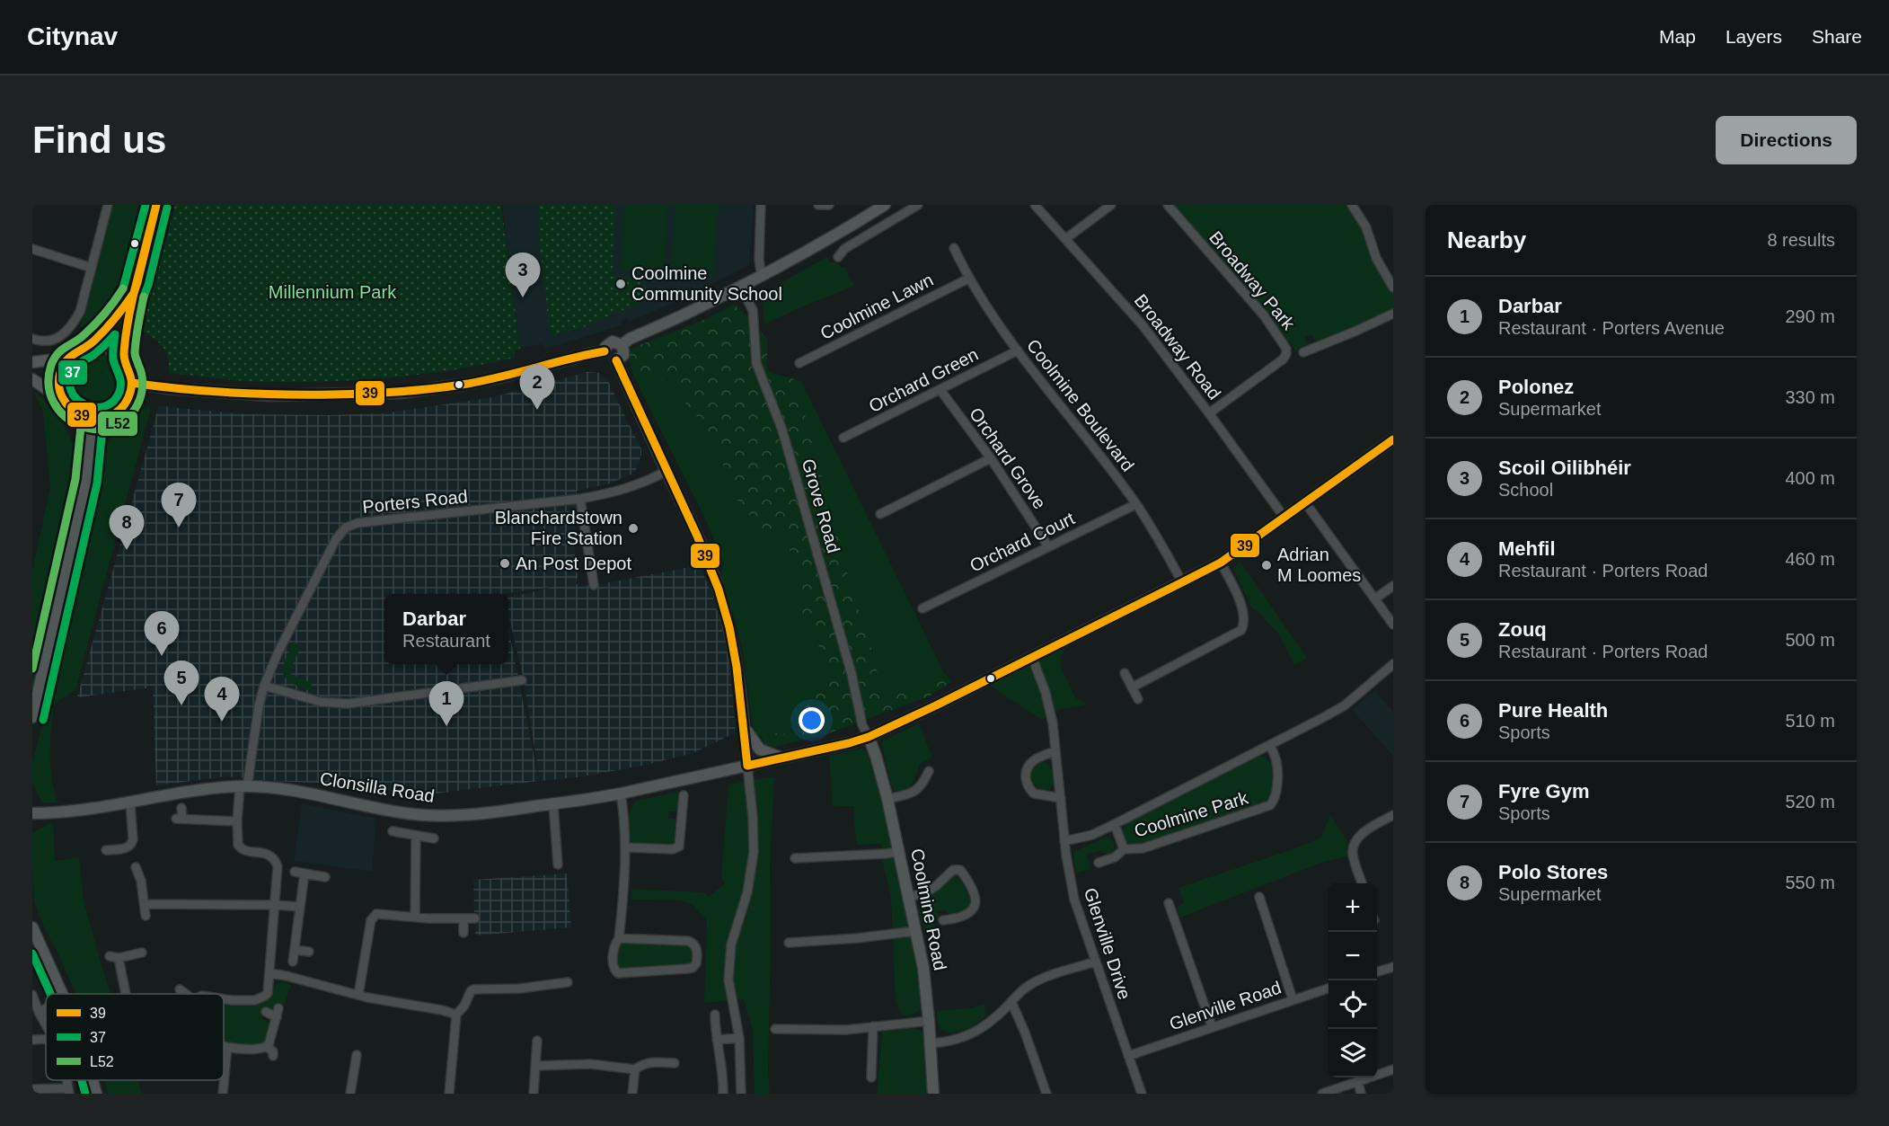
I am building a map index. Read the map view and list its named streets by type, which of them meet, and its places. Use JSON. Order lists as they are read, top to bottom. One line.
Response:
{"streets":{"street":["Broadway Park","Coolmine Lawn","Broadway Road","Orchard Green","Coolmine Boulevard","Orchard Grove","Porters Road","Grove Road","Orchard Court","Clonsilla Road","Coolmine Park","Coolmine Road","Glenville Drive","Glenville Road"]},"crossings":[["Broadway Park","Broadway Road"],["Coolmine Lawn","Coolmine Boulevard"],["Orchard Green","Coolmine Boulevard"],["Orchard Green","Orchard Grove"],["Coolmine Boulevard","Orchard Court"],["Orchard Grove","Orchard Court"],["Porters Road","Clonsilla Road"],["Grove Road","Clonsilla Road"],["Grove Road","Coolmine Road"],["Clonsilla Road","Coolmine Road"],["Coolmine Park","Glenville Drive"],["Glenville Drive","Glenville Road"]],"parks":["Millennium Park"],"places":["Coolmine Community School","Blanchardstown Fire Station","An Post Depot","Adrian M Loomes"],"lines":["transit line 39","transit line 37","transit line L52"],"legend":["39","37","L52"],"page":{"header":"Citynav","nav":["Map","Layers","Share"],"buttons":"Directions","title":"Find us","heading":["Nearby","8 results"],"pins":["3","2","7","8","6","5","4","1"],"list":[{"mark":"1","name":"Darbar","note":"Restaurant · Porters Avenue","value":"290 m"},{"mark":"2","name":"Polonez","note":"Supermarket","value":"330 m"},{"mark":"3","name":"Scoil Oilibhéir","note":"School","value":"400 m"},{"mark":"4","name":"Mehfil","note":"Restaurant · Porters Road","value":"460 m"},{"mark":"5","name":"Zouq","note":"Restaurant · Porters Road","value":"500 m"},{"mark":"6","name":"Pure Health","note":"Sports","value":"510 m"},{"mark":"7","name":"Fyre Gym","note":"Sports","value":"520 m"},{"mark":"8","name":"Polo Stores","note":"Supermarket","value":"550 m"}],"popup":["Darbar","Restaurant"],"map_buttons":["+","−"]}}
